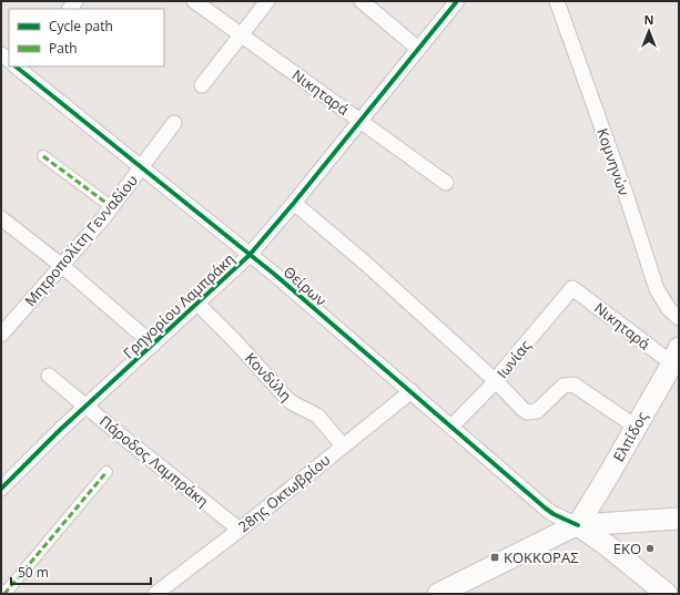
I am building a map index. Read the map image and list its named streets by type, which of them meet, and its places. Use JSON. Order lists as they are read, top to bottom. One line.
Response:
{"streets":{"main road":["Ελπίδος"],"street":["Νικηταρά","Κομνηνών","Μητροπολίτη Γενναδίου","Θείρων","Γρηγορίου Λαμπράκη","Ιωνίας","Κονδύλη","Πάροδος Λαμπράκη","28ης Οκτωβρίου"]},"crossings":[["Νικηταρά","Γρηγορίου Λαμπράκη"],["Νικηταρά","Ιωνίας"],["Νικηταρά","Ελπίδος"],["Μητροπολίτη Γενναδίου","Θείρων"],["Θείρων","Γρηγορίου Λαμπράκη"],["Θείρων","Ιωνίας"],["Θείρων","Ελπίδος"],["Θείρων","28ης Οκτωβρίου"],["Γρηγορίου Λαμπράκη","Κονδύλη"],["Γρηγορίου Λαμπράκη","Πάροδος Λαμπράκη"],["Κονδύλη","28ης Οκτωβρίου"],["Πάροδος Λαμπράκη","28ης Οκτωβρίου"]],"places":{"other":["ΕΚΟ"],"transit":["ΚΟΚΚΟΡΑΣ"]},"legend":["Cycle path","Path"],"scale_bar":"50 m","north":"top"}
